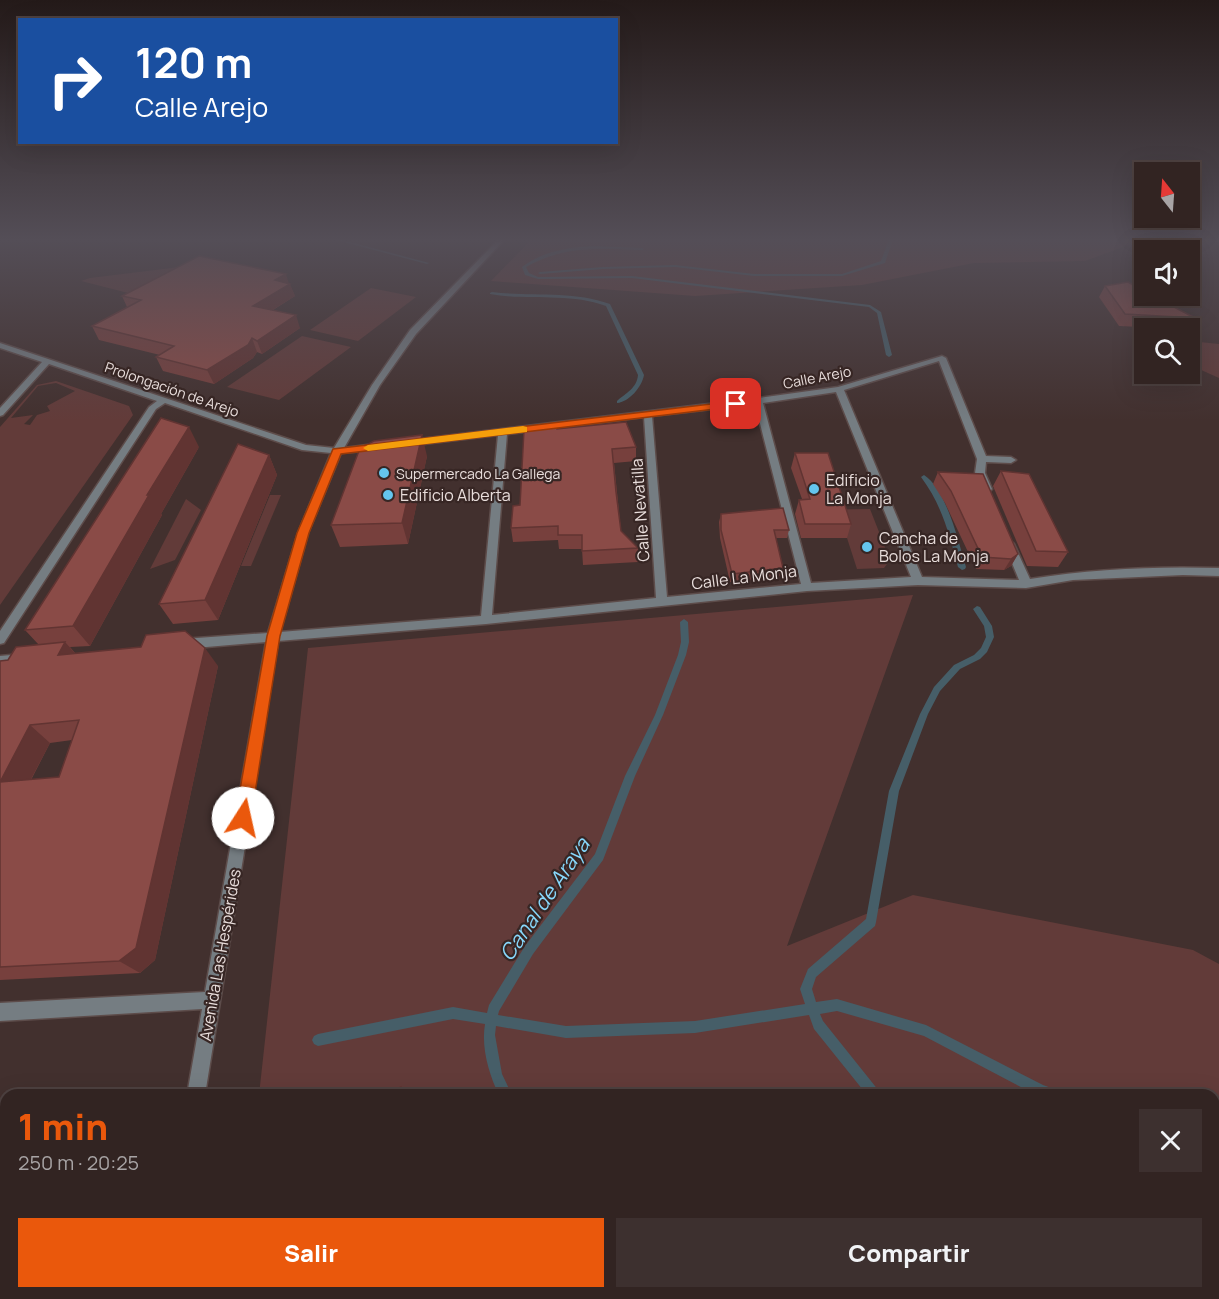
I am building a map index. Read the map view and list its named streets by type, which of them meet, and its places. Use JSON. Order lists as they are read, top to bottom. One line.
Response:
{"streets":{"street":["Calle Arejo","Prolongación de Arejo","Calle Nevatilla","Calle La Monja","Avenida Las Hespérides"]},"crossings":[["Calle Arejo","Calle Nevatilla"],["Prolongación de Arejo","Avenida Las Hespérides"],["Calle Nevatilla","Calle La Monja"],["Calle La Monja","Avenida Las Hespérides"]],"water":["Canal de Araya"],"places":["Supermercado La Gallega","Edificio La Monja","Edificio Alberta","Cancha de Bolos La Monja"],"north":"top","page":{"turn":["120 m","Calle Arejo"],"heading":["1 min","250 m · 20:25"],"buttons":["Salir","Compartir"]}}
